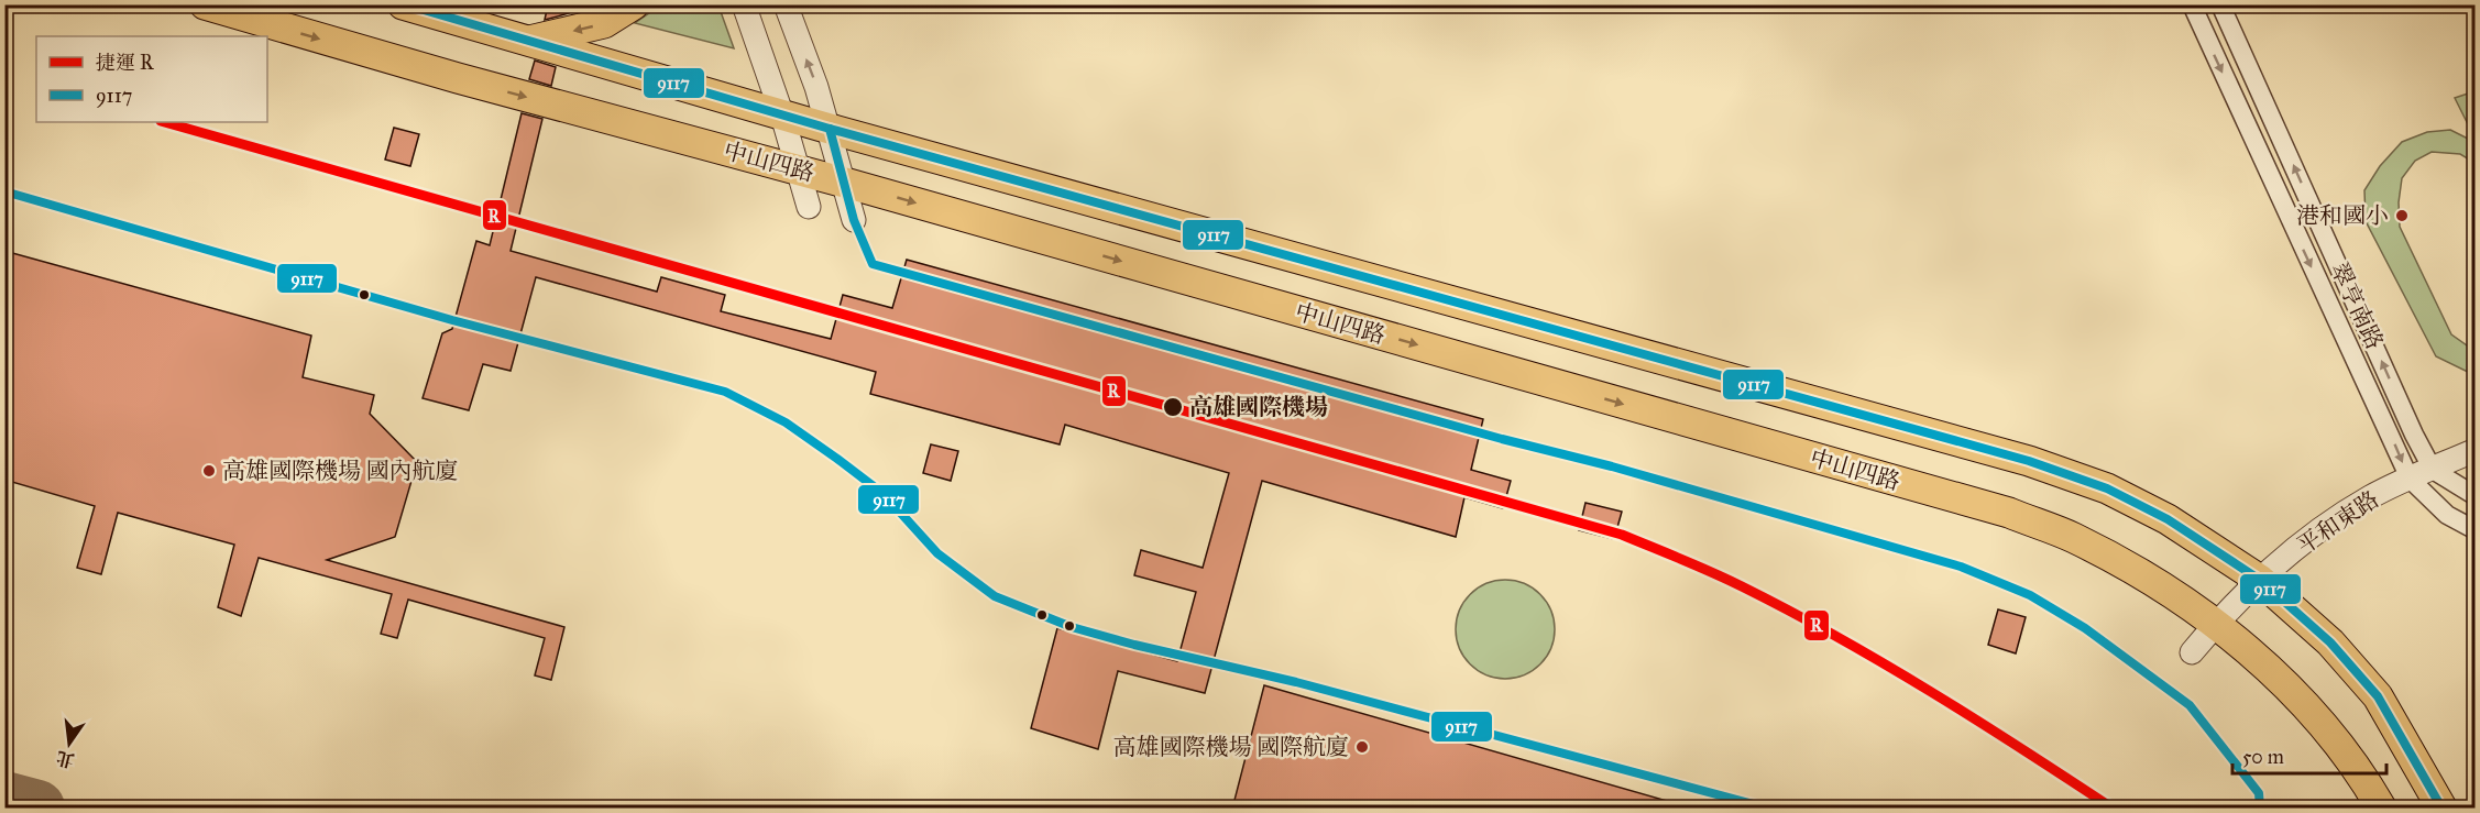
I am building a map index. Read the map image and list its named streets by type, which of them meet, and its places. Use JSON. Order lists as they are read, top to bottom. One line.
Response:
{"streets":{"main road":["中山四路"],"street":["翠亨南路","平和東路"]},"crossings":[["中山四路","平和東路"],["翠亨南路","平和東路"]],"places":["港和國小","高雄國際機場","高雄國際機場 國內航廈","高雄國際機場 國際航廈"],"lines":["transit line 9117","metro line R"],"legend":["捷運 R","9117"],"scale_bar":"50 m","north":"bottom"}
